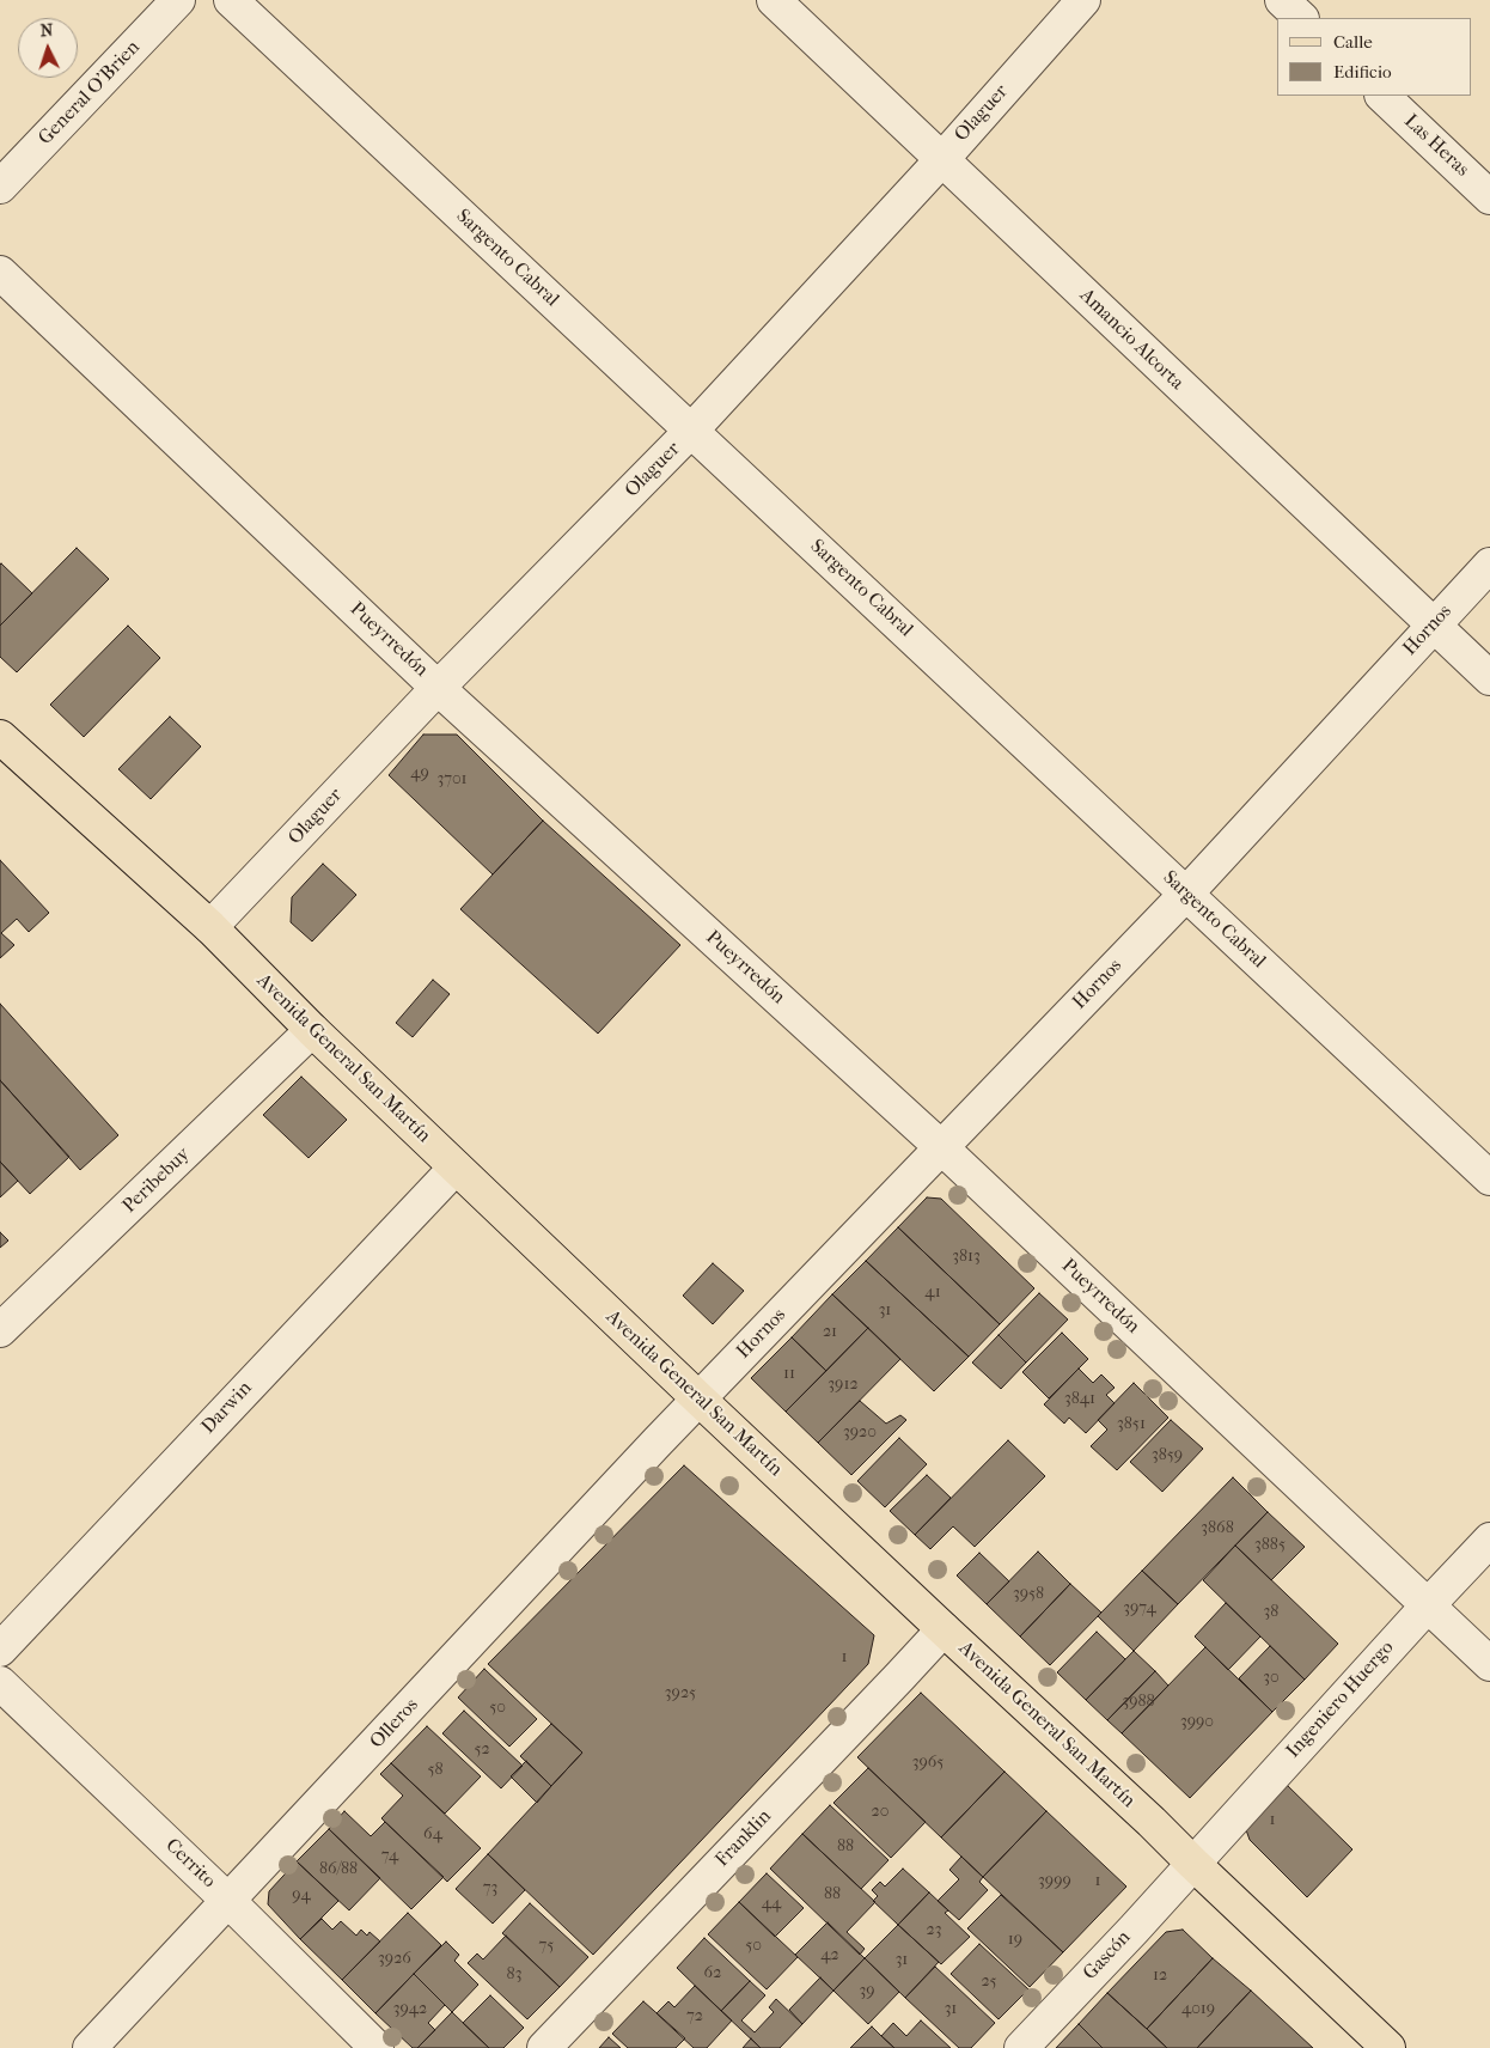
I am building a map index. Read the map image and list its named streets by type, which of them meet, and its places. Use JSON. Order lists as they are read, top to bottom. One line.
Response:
{"streets":{"main road":["Avenida General San Martín"],"street":["General O'Brien","Olaguer","Las Heras","Sargento Cabral","Amancio Alcorta","Hornos","Pueyrredón","Peribebuy","Darwin","Ingeniero Huergo","Olleros","Franklin","Cerrito","Gascón"]},"crossings":[["Olaguer","Sargento Cabral"],["Olaguer","Amancio Alcorta"],["Olaguer","Pueyrredón"],["Olaguer","Avenida General San Martín"],["Sargento Cabral","Hornos"],["Amancio Alcorta","Hornos"],["Hornos","Pueyrredón"],["Hornos","Avenida General San Martín"],["Hornos","Olleros"],["Pueyrredón","Ingeniero Huergo"],["Avenida General San Martín","Peribebuy"],["Avenida General San Martín","Darwin"],["Avenida General San Martín","Ingeniero Huergo"],["Avenida General San Martín","Olleros"],["Avenida General San Martín","Franklin"],["Avenida General San Martín","Gascón"],["Ingeniero Huergo","Gascón"],["Olleros","Cerrito"]],"house_numbers":["49","3701","3813","41","31","21","11","3912","3841","3851","3920","3859","3868","3885","3958","3974","38","1","30","3925","3988","50","3990","52","3965","58","20","1","64","88","74","86/88","3999","1","73","88","94","44","23","19","75","50","42","3926","31","62","83","12","25","39","3942","31","4019","72"],"legend":["Calle","Edificio"],"north":"top"}
